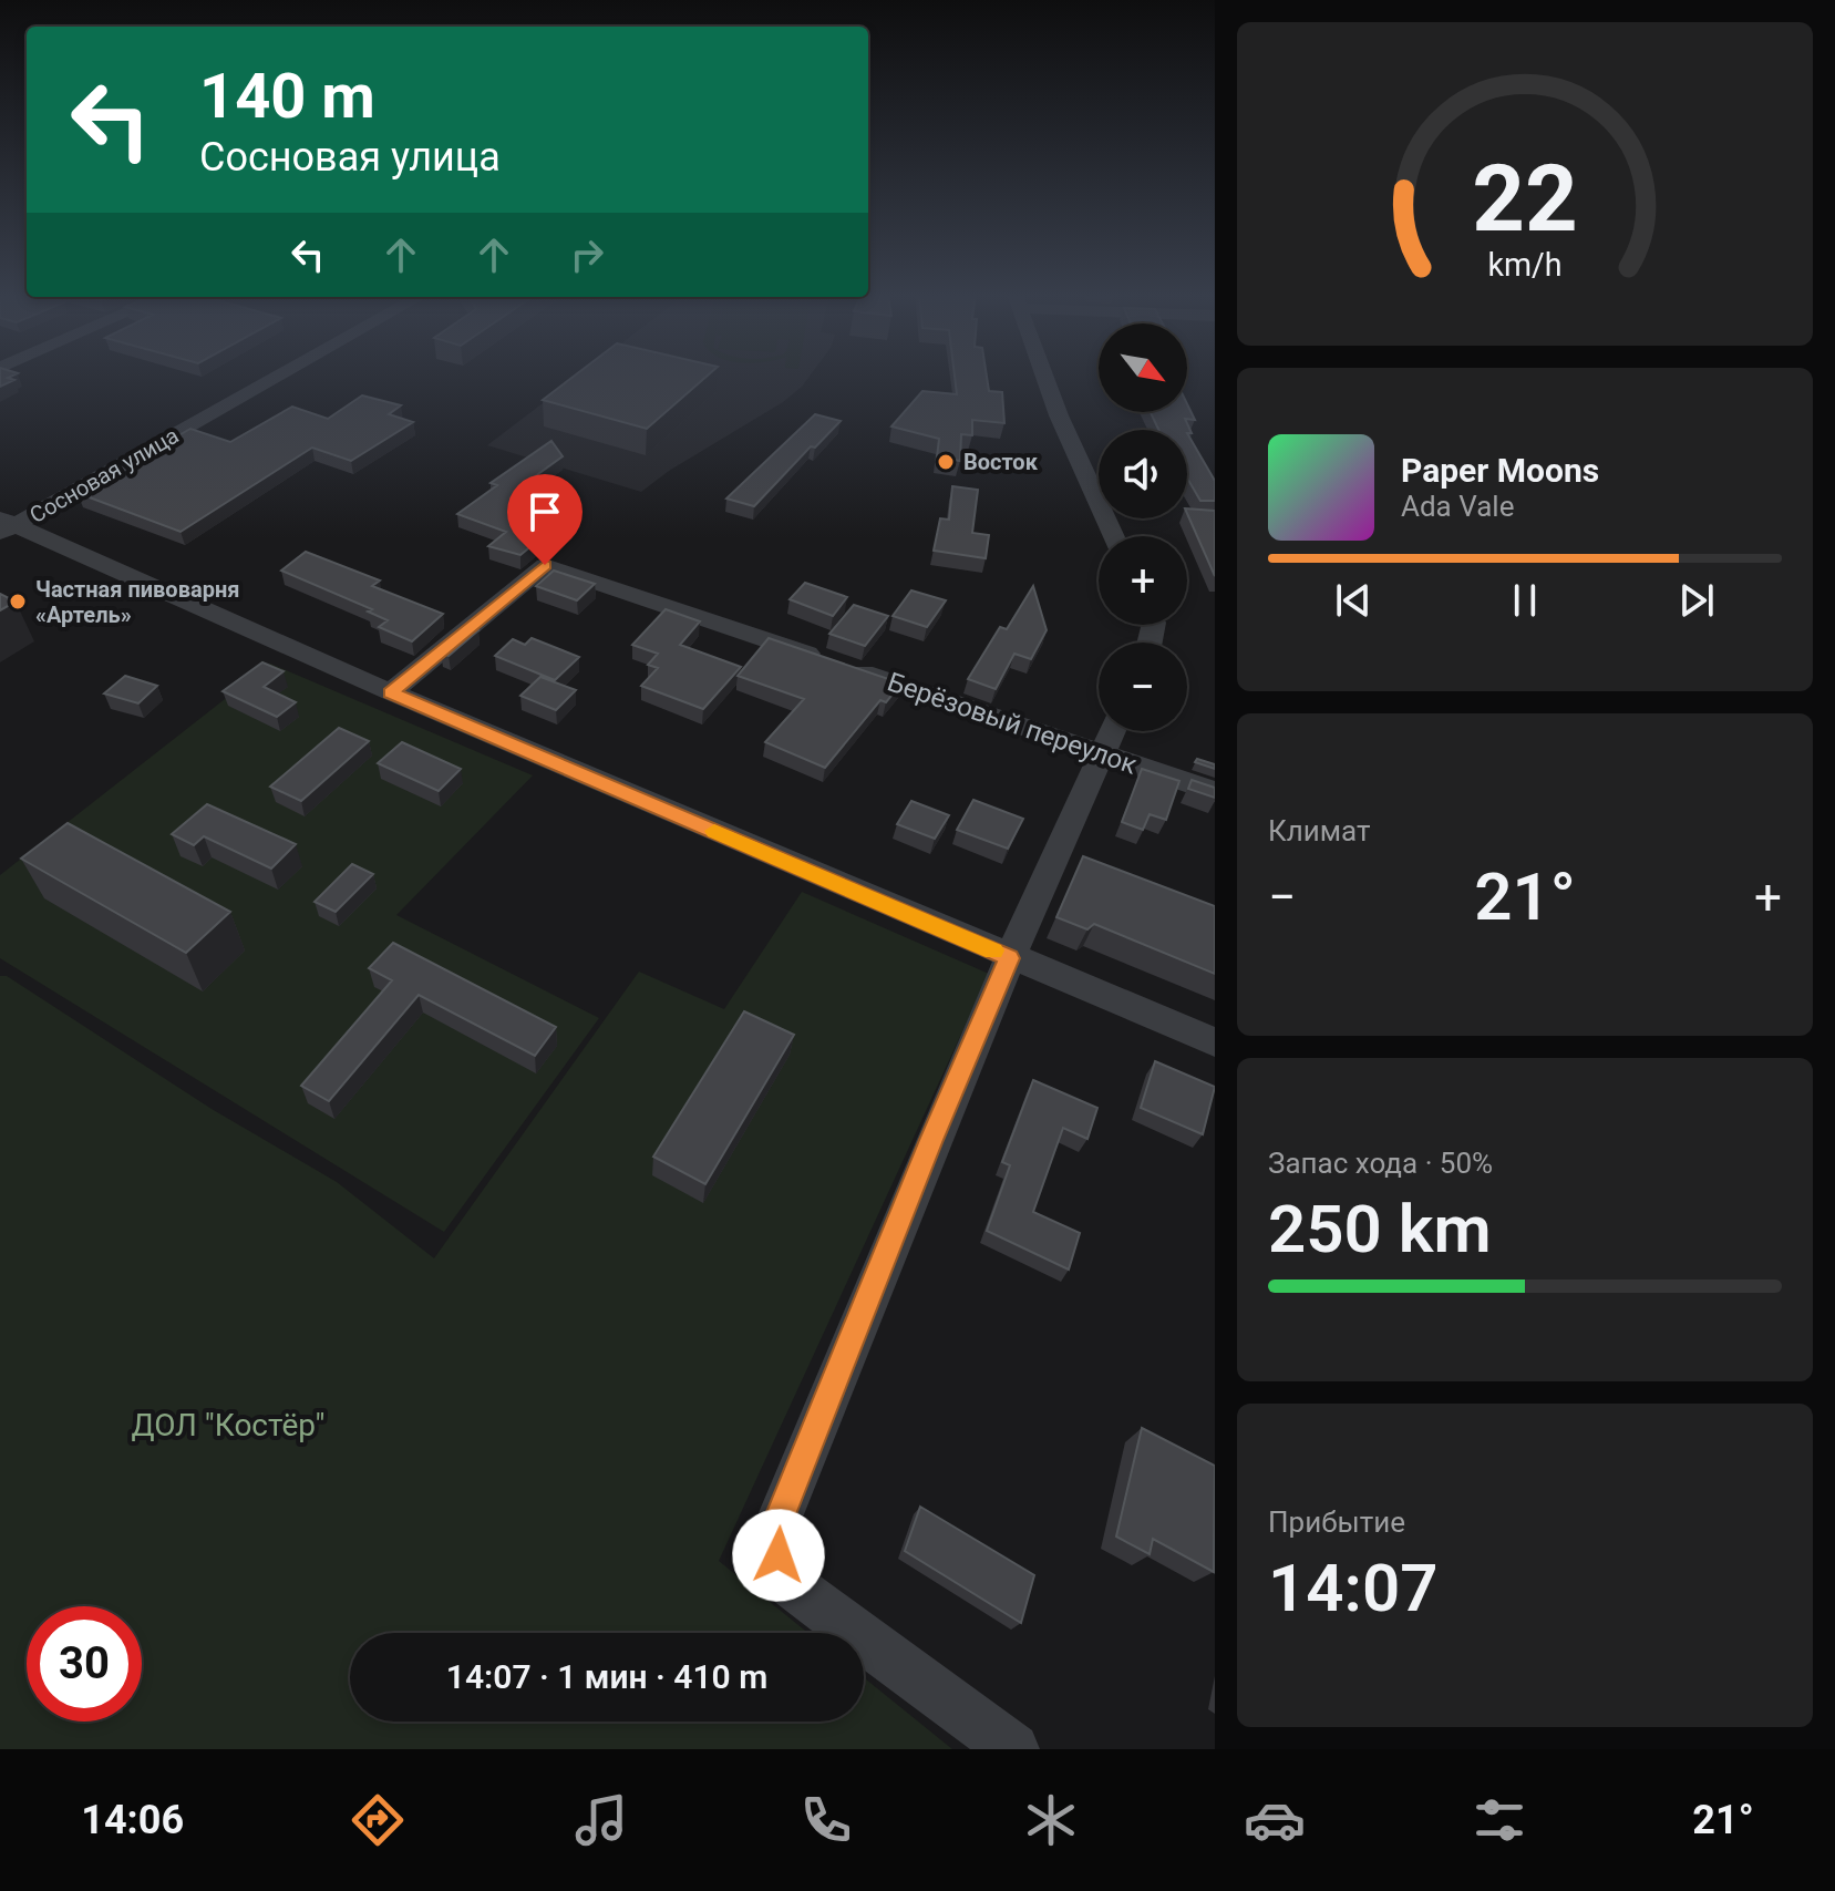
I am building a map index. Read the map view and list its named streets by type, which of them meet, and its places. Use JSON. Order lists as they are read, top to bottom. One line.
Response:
{"streets":{"street":["Сосновая улица","Берёзовый переулок"]},"crossings":[["Сосновая улица","Берёзовый переулок"]],"parks":["ДОЛ \"Костёр\""],"places":["Восток","Частная пивоварня «Артель»"],"north":"bottom right","page":{"turn":["140 m","Сосновая улица"],"map_buttons":["+","−"],"song":["Paper Moons","Ada Vale"],"tile":["Климат",["Запас хода · 50%","250 km"],["Прибытие","14:07"]],"heat":["−","21°","+"],"limit":"30","trip":"14:07 · 1 мин · 410 m","tabs":["14:06","21°"],"gauge":["22","km/h"]}}
